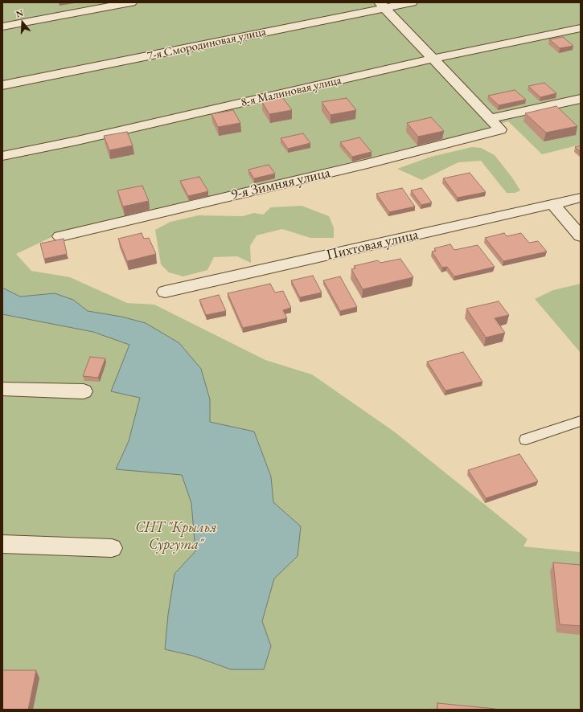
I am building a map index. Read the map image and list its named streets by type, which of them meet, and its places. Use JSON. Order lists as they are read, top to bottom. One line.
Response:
{"streets":{"street":["7-я Смородиновая улица","8-я Малиновая улица","9-я Зимняя улица","Пихтовая улица"]},"parks":["CНТ \"Крылья Сургута\""],"north":"top"}
